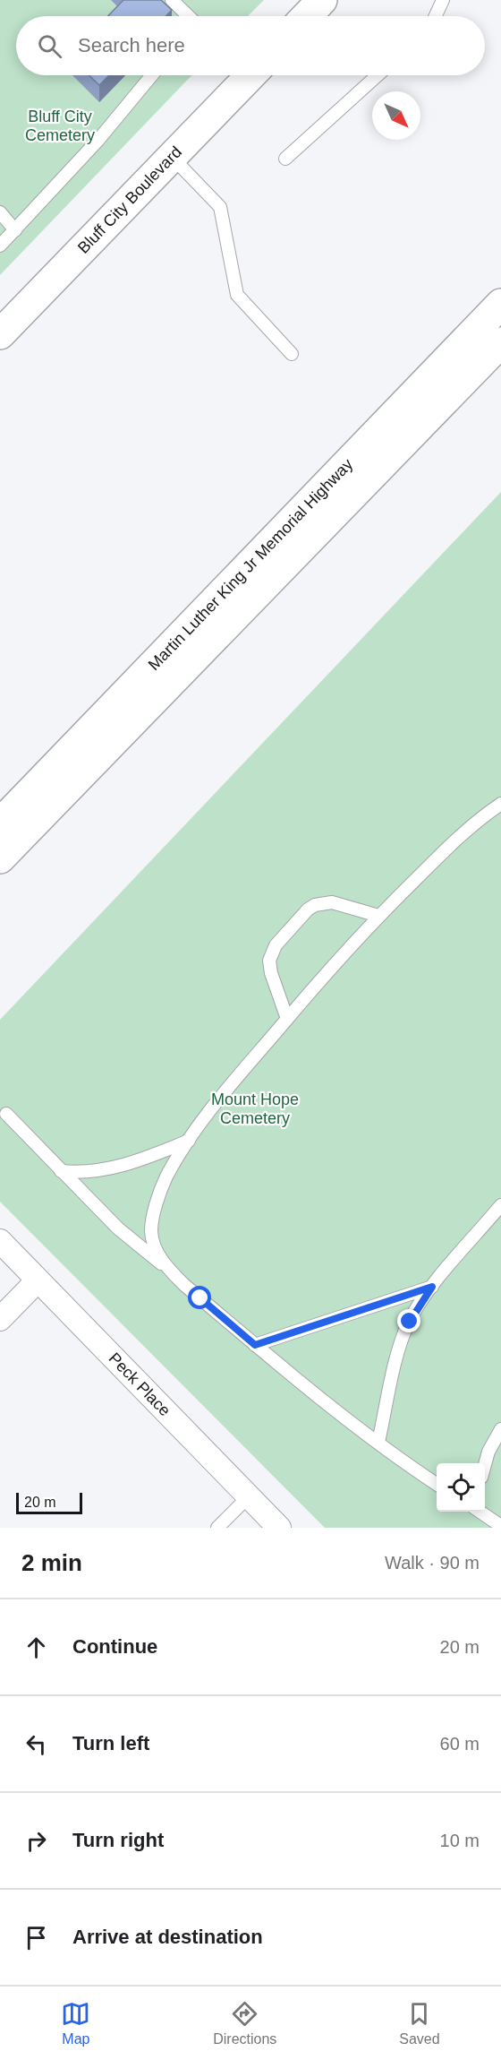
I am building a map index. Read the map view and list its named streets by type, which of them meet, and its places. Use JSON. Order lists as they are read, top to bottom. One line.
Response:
{"streets":{"main road":["Bluff City Boulevard","Martin Luther King Jr Memorial Highway"],"street":["Peck Place"]},"parks":["Bluff City Cemetery","Mount Hope Cemetery"],"scale_bar":"20 m","north":"bottom right","page":{"search":"Search here","scale":"20 m","heading":["2 min","Walk · 90 m"],"list":[["Continue","20 m"],["Turn left","60 m"],["Turn right","10 m"],"Arrive at destination"],"nav":["Map","Directions","Saved"]}}
